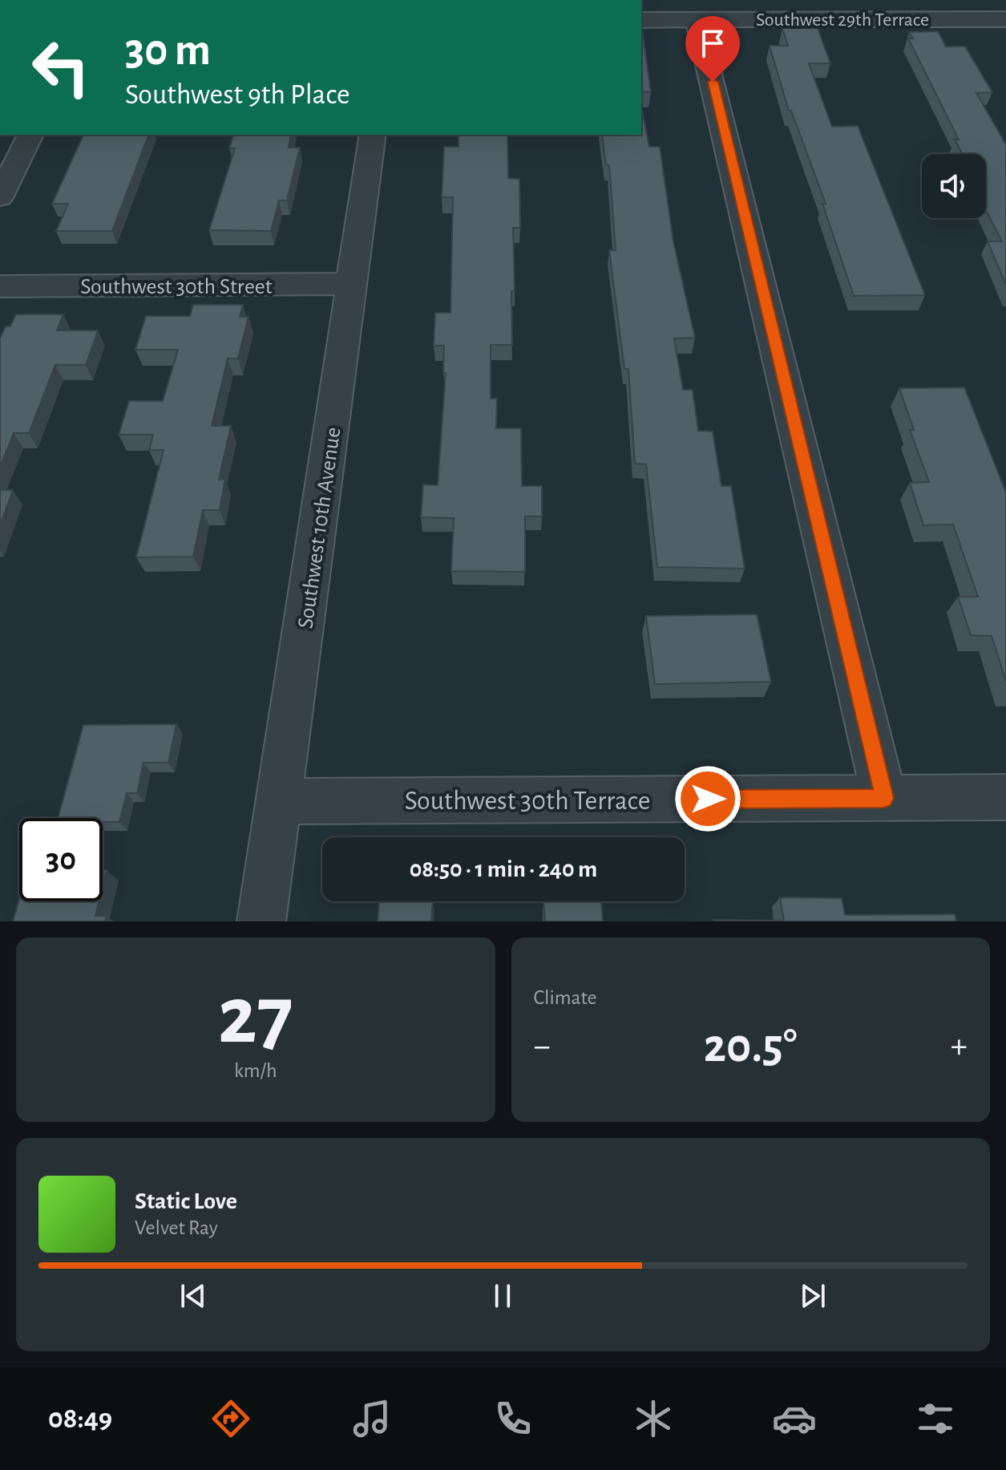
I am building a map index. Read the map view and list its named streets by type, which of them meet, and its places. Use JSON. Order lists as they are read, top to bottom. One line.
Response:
{"streets":{"street":["Southwest 29th Terrace","Southwest 30th Street","Southwest 10th Avenue","Southwest 30th Terrace"]},"crossings":[["Southwest 30th Street","Southwest 10th Avenue"],["Southwest 10th Avenue","Southwest 30th Terrace"]],"page":{"turn":["30 m","Southwest 9th Place"],"limit":"30","trip":"08:50 · 1 min · 240 m","tile":[["27","km/h"],"Climate"],"heat":["−","20.5°","+"],"song":["Static Love","Velvet Ray"],"tabs":"08:49"}}
